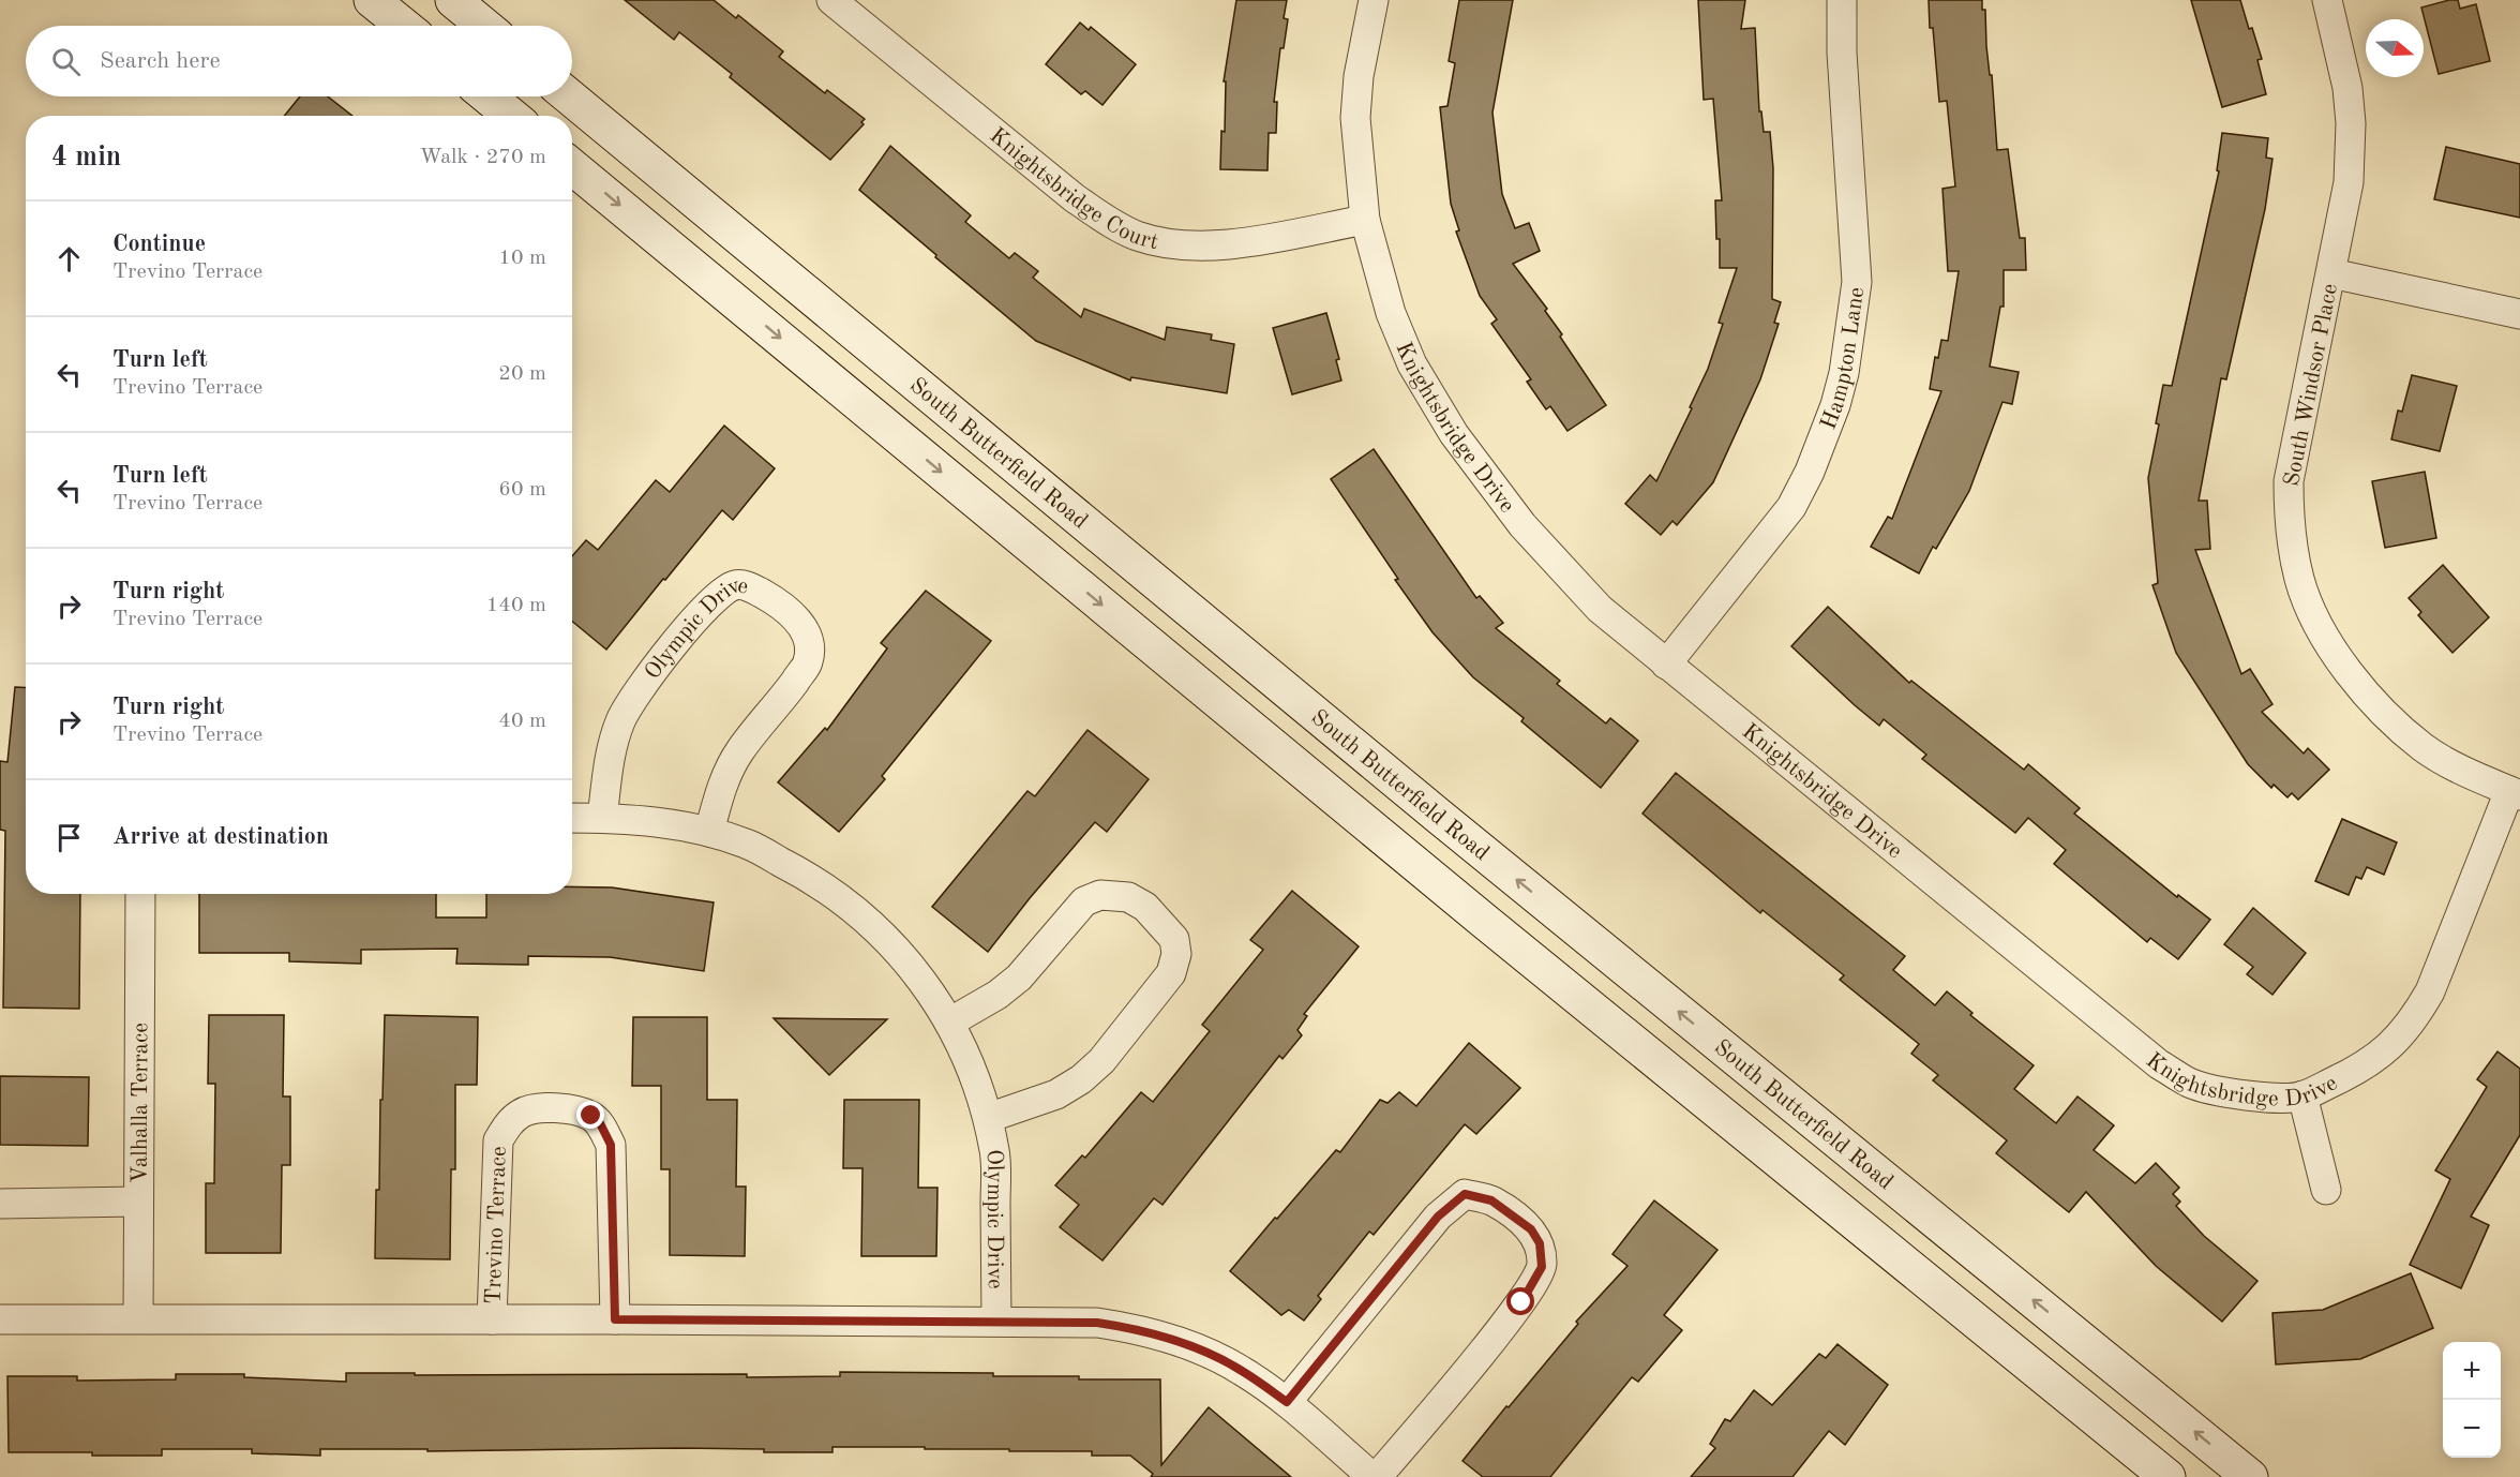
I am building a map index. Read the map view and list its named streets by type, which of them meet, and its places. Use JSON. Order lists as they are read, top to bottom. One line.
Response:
{"streets":{"main road":["South Butterfield Road"],"street":["Knightsbridge Court","Hampton Lane","South Windsor Place","Knightsbridge Drive","Olympic Drive","Valhalla Terrace","Trevino Terrace"]},"crossings":[["Knightsbridge Court","Knightsbridge Drive"],["Hampton Lane","Knightsbridge Drive"],["South Windsor Place","Knightsbridge Drive"],["Olympic Drive","Trevino Terrace"],["Valhalla Terrace","Trevino Terrace"]],"north":"right","page":{"search":"Search here","heading":["4 min","Walk · 270 m"],"list":[["Continue","Trevino Terrace","10 m"],["Turn left","Trevino Terrace","20 m"],["Turn left","Trevino Terrace","60 m"],["Turn right","Trevino Terrace","140 m"],["Turn right","Trevino Terrace","40 m"],"Arrive at destination"],"map_buttons":["+","−"]}}
